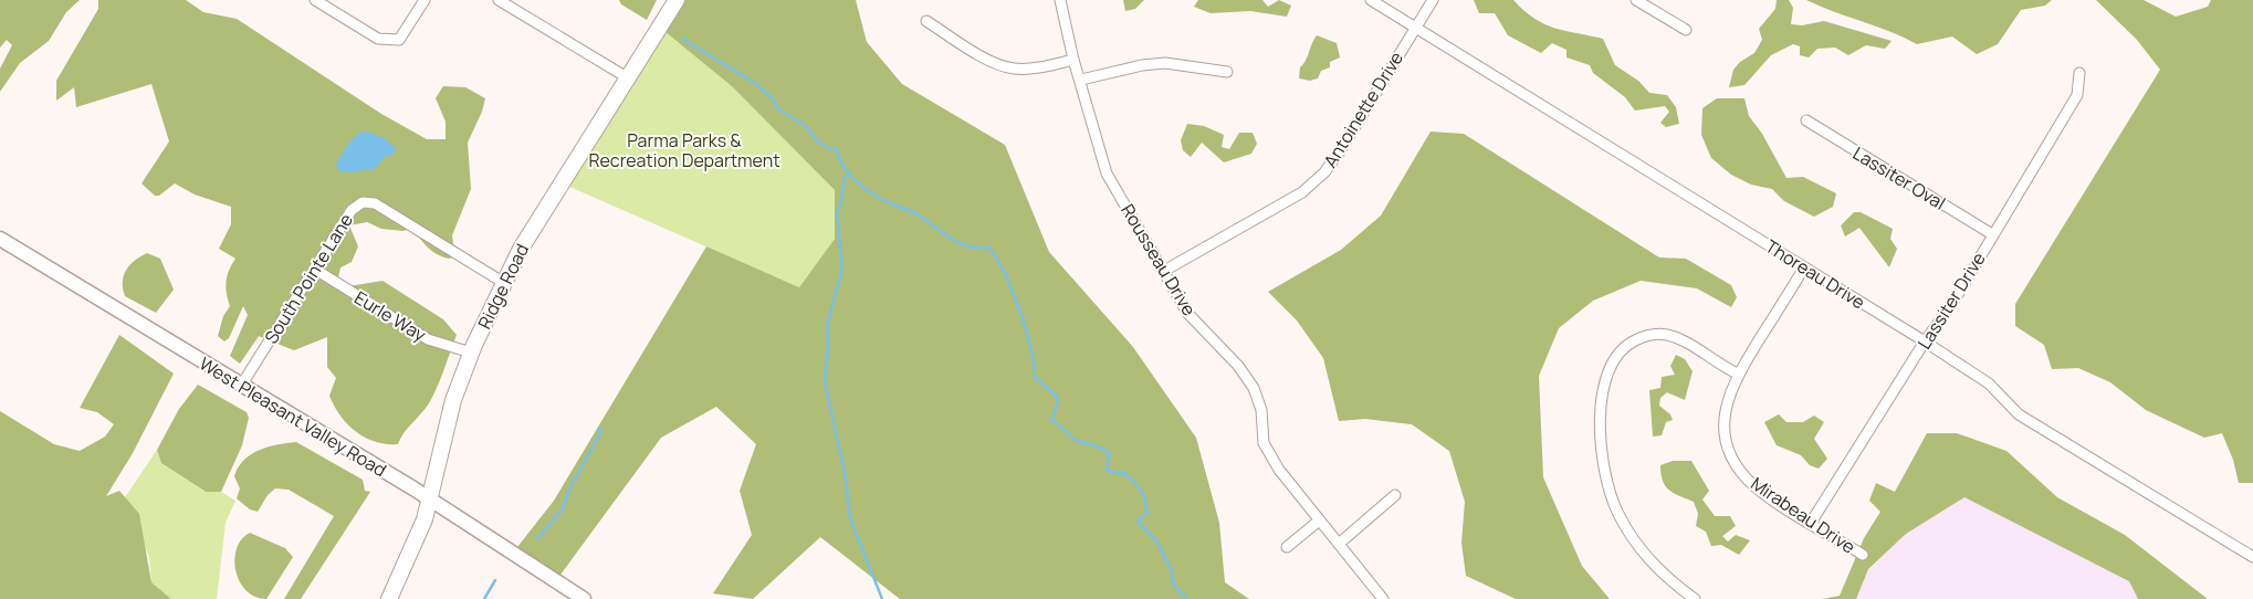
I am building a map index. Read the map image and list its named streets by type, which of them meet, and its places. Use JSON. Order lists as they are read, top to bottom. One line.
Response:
{"streets":{"main road":["Ridge Road","West Pleasant Valley Road"],"street":["Antoinette Drive","Lassiter Oval","Rousseau Drive","Thoreau Drive","South Pointe Lane","Lassiter Drive","Eurle Way","Mirabeau Drive"]},"crossings":[["Antoinette Drive","Rousseau Drive"],["Antoinette Drive","Thoreau Drive"],["Lassiter Oval","Lassiter Drive"],["Thoreau Drive","Lassiter Drive"],["Thoreau Drive","Mirabeau Drive"],["South Pointe Lane","Ridge Road"],["South Pointe Lane","Eurle Way"],["South Pointe Lane","West Pleasant Valley Road"],["Ridge Road","Eurle Way"],["Ridge Road","West Pleasant Valley Road"],["Lassiter Drive","Mirabeau Drive"]],"parks":["Parma Parks & Recreation Department"]}
